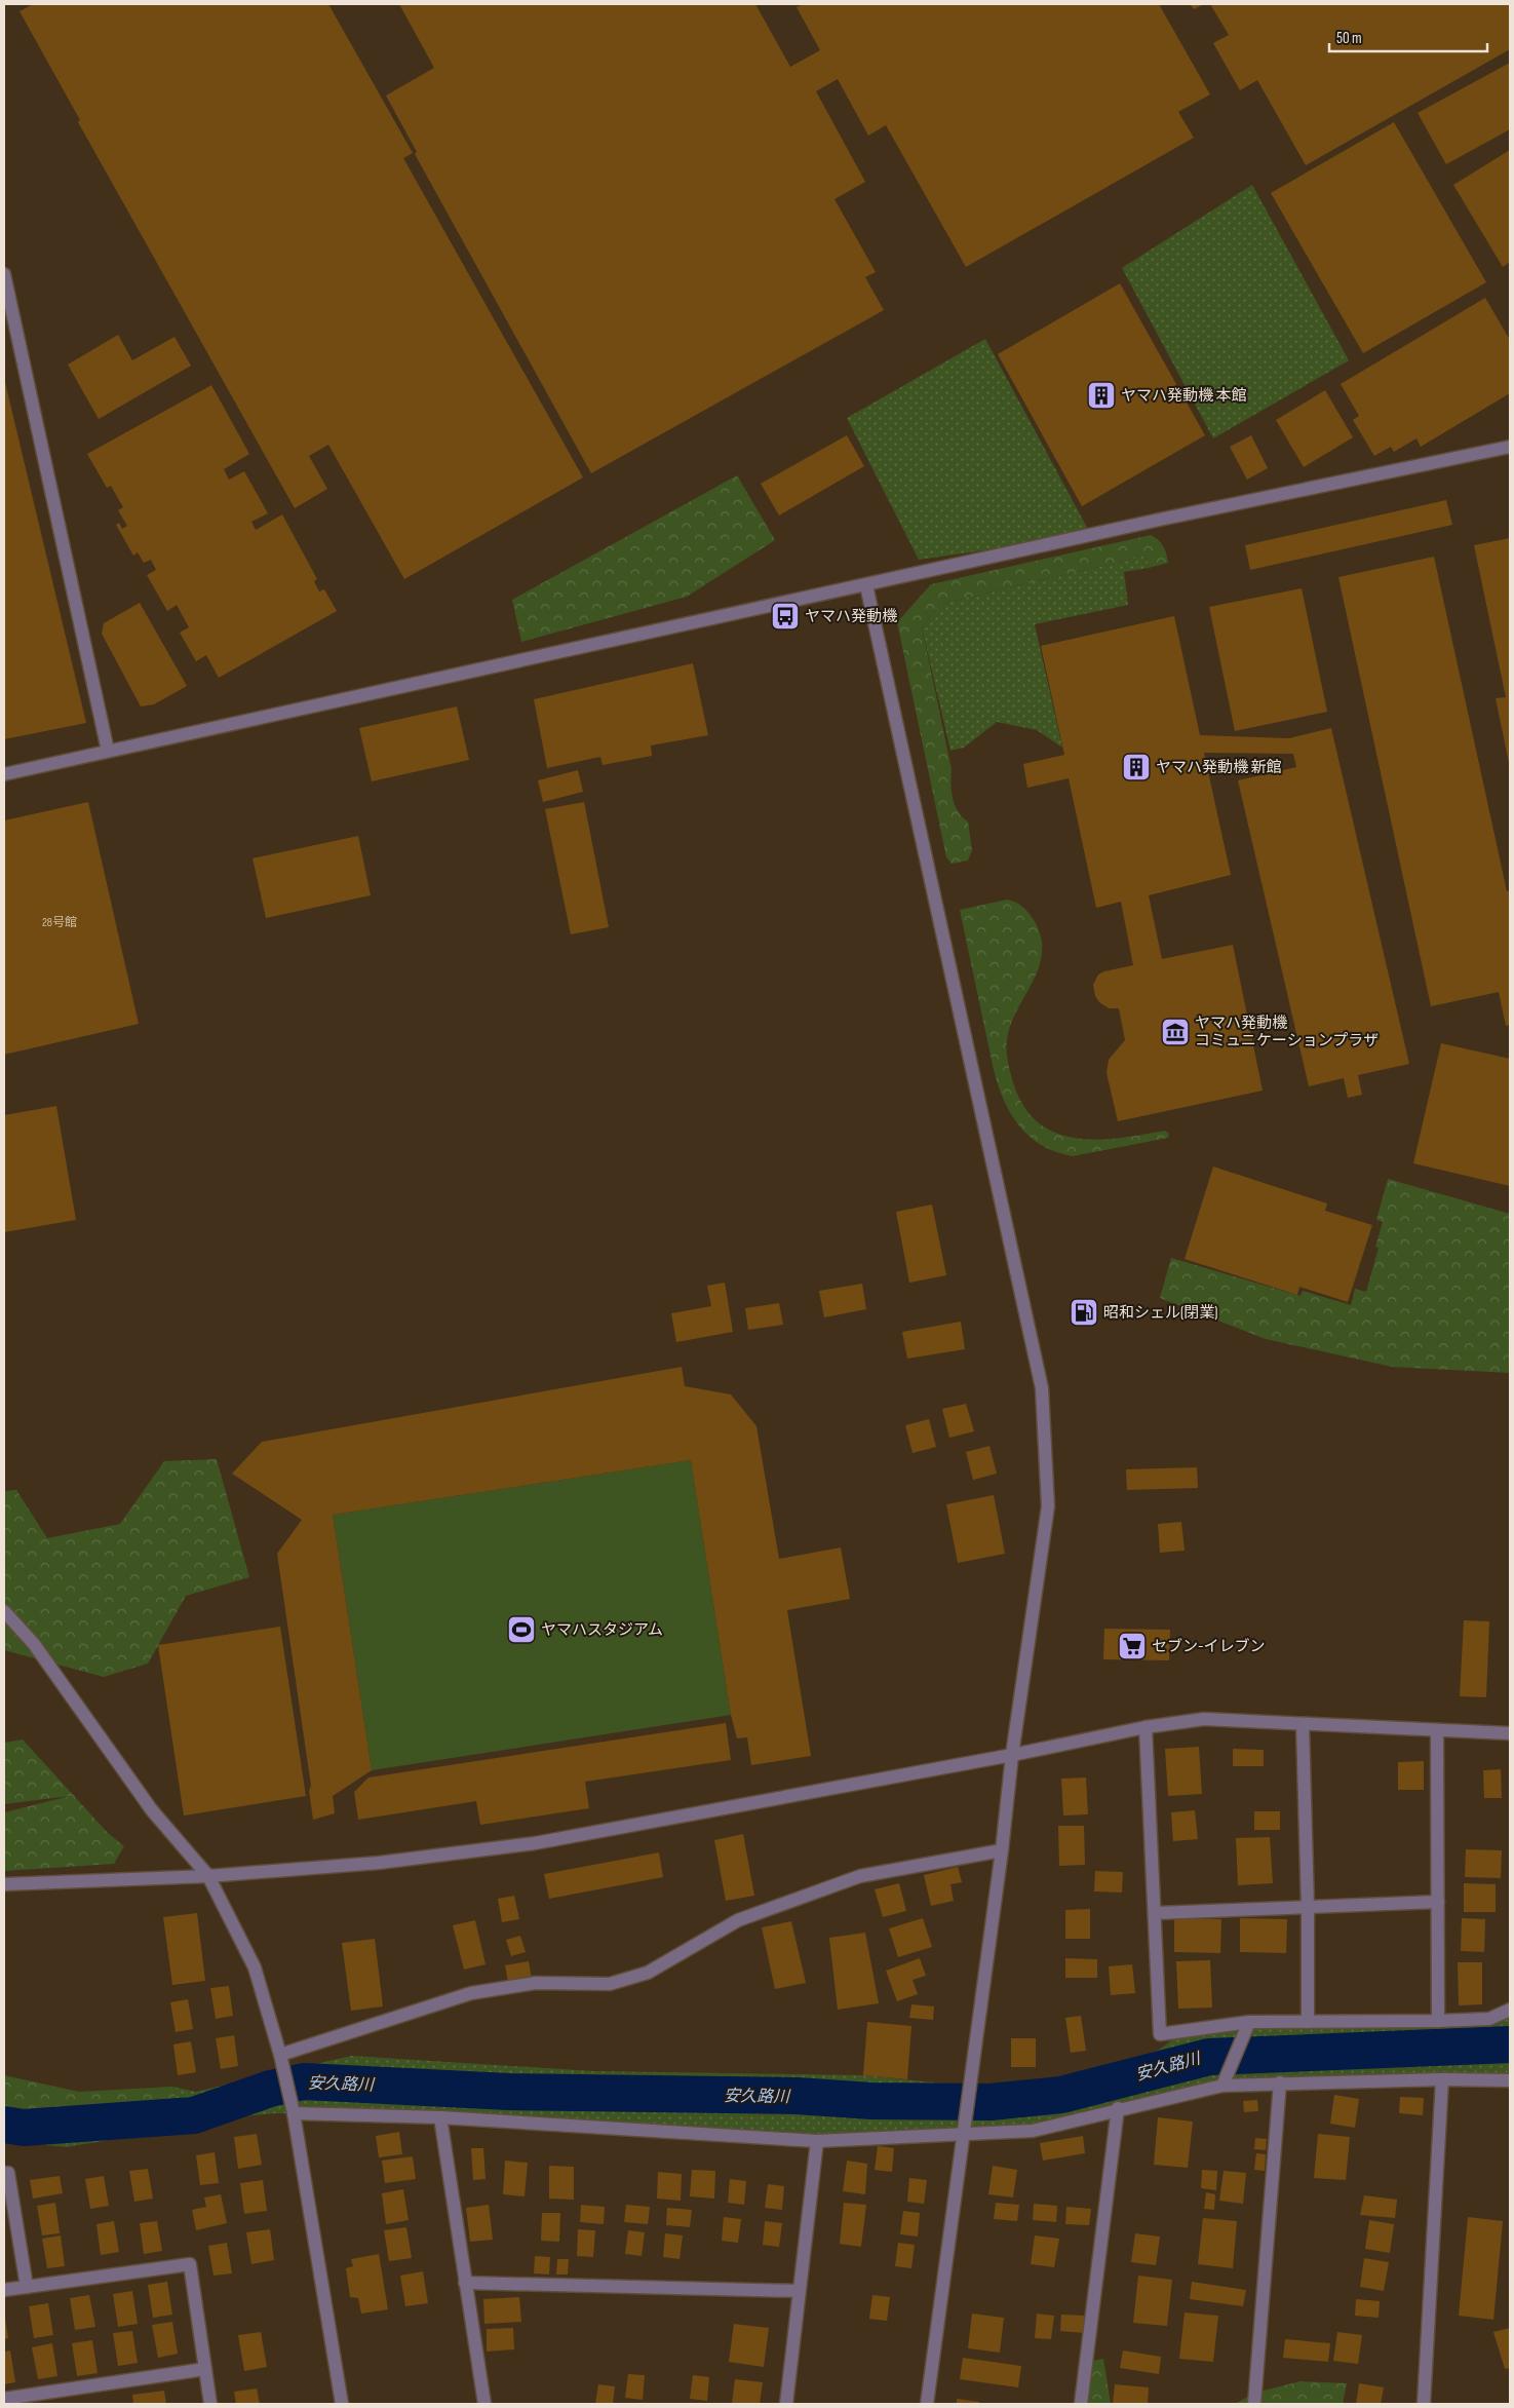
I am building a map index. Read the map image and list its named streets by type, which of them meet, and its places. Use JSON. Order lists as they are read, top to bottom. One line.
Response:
{"water":["安久路川"],"places":{"building":["ヤマハ発動機 本館","ヤマハ発動機 新館"],"bus stop":["ヤマハ発動機"],"museum":["ヤマハ発動機 コミュニケーションプラザ"],"fuel station":["昭和シェル(閉業)"],"sports":["ヤマハスタジアム"],"supermarket":["セブン-イレブン"]},"house_numbers":["28号館"],"scale_bar":"50 m"}
